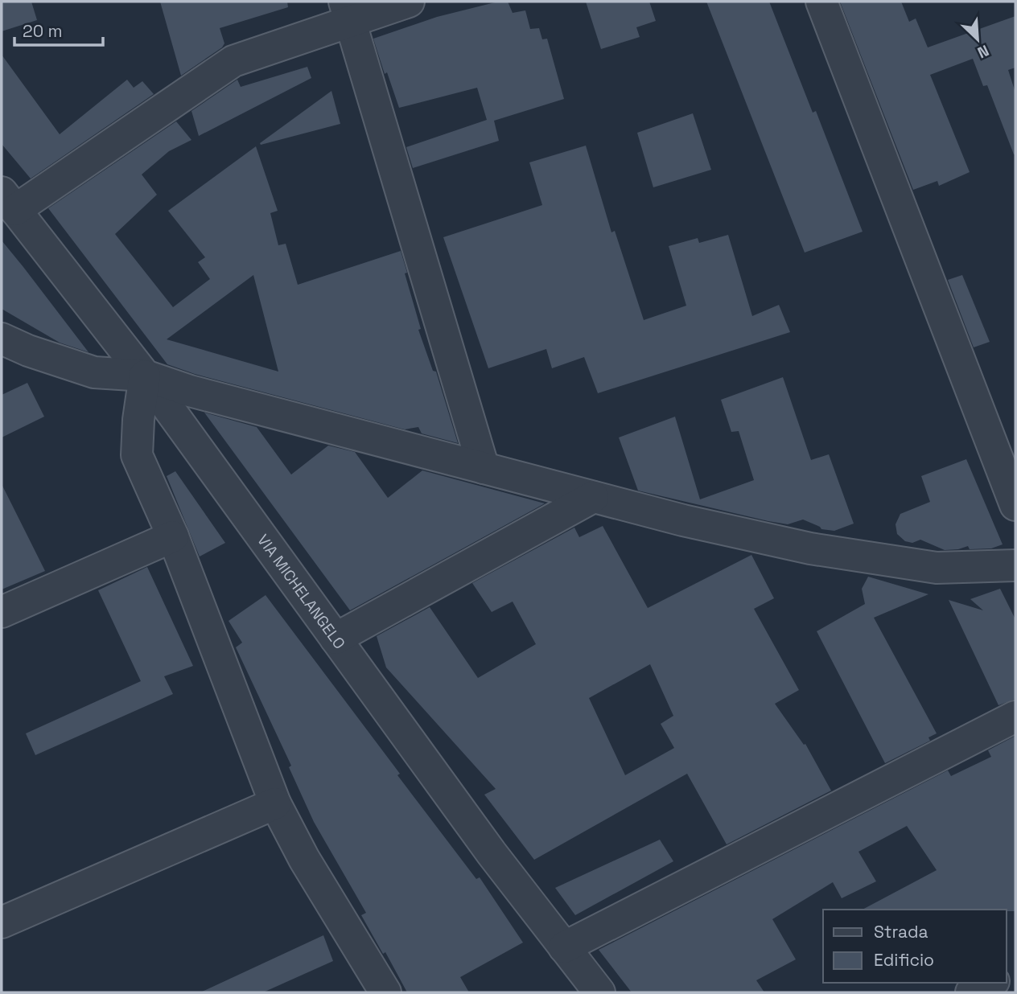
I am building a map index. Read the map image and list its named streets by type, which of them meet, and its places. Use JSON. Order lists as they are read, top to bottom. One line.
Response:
{"streets":{"street":["VIA MICHELANGELO"]},"legend":["Strada","Edificio"],"scale_bar":"20 m","north":"bottom right"}
